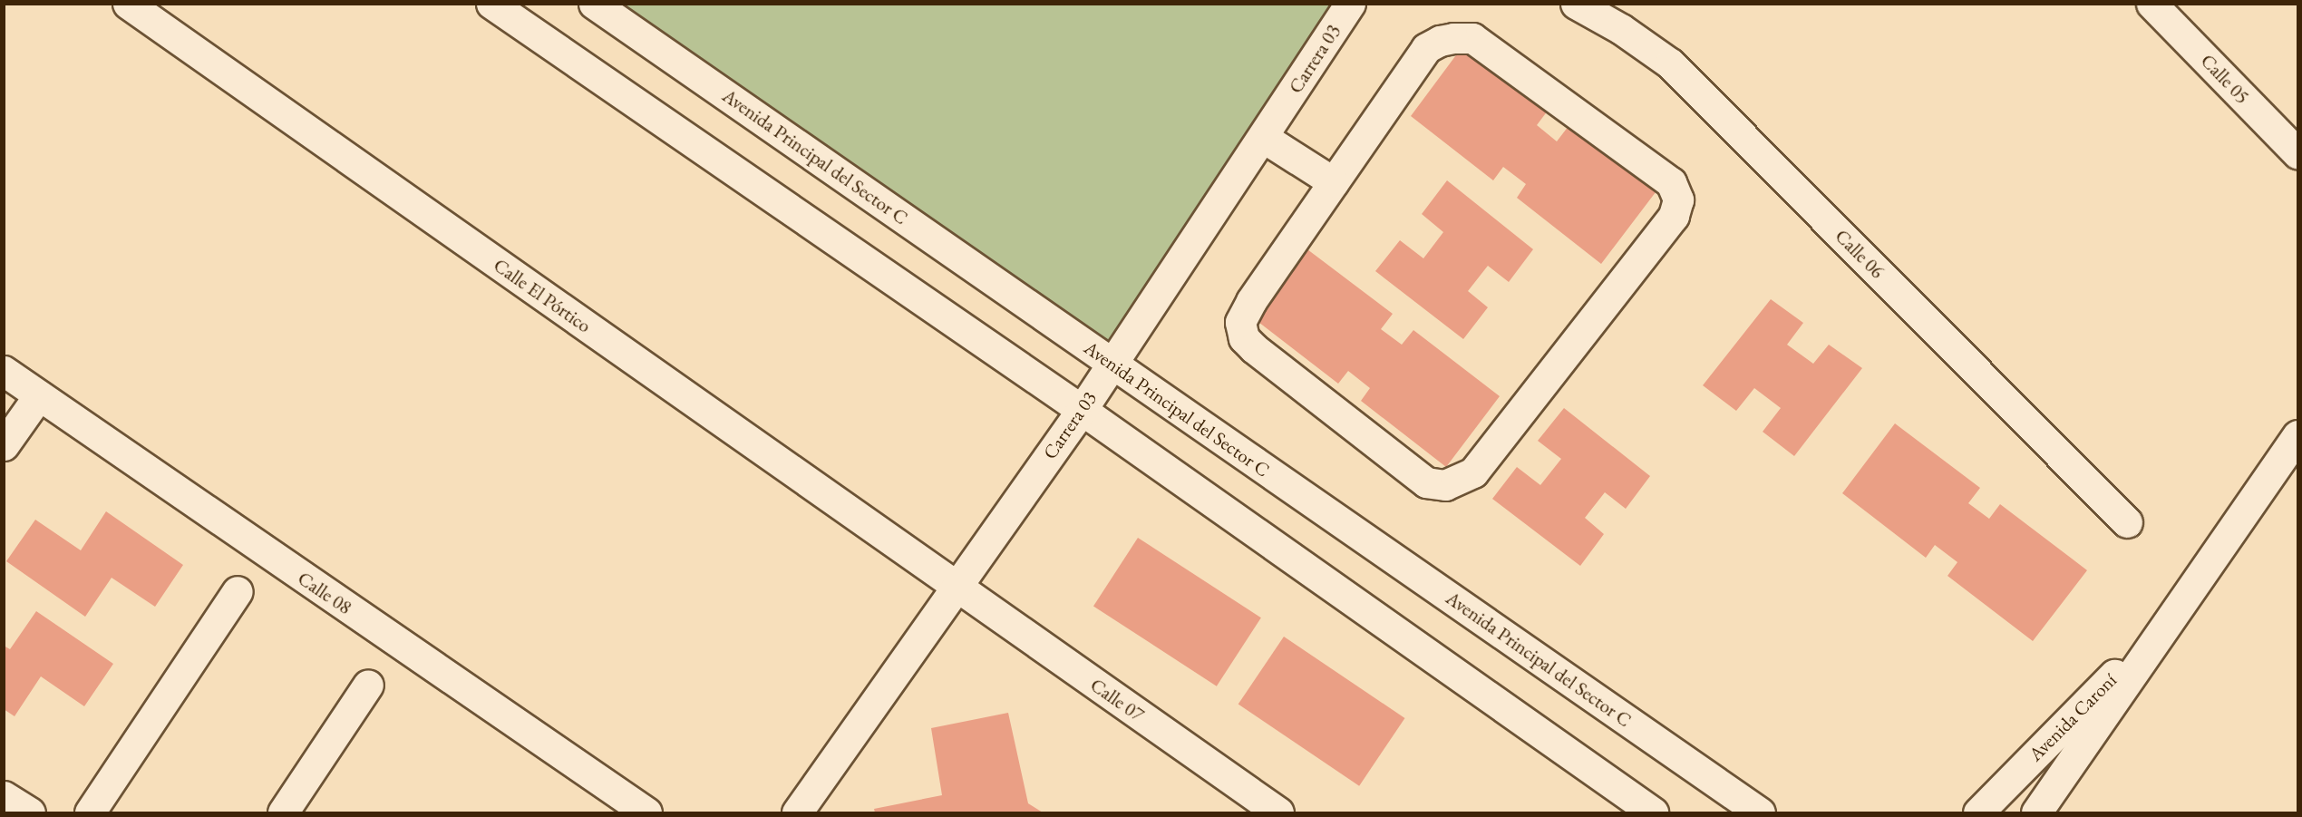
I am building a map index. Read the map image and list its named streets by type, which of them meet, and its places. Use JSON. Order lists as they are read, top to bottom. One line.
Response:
{"streets":{"street":["Carrera 03","Calle 05","Avenida Principal del Sector C","Calle 06","Calle El Pórtico","Calle 08","Calle 07","Avenida Caroní"]},"crossings":[["Carrera 03","Avenida Principal del Sector C"],["Carrera 03","Calle El Pórtico"],["Carrera 03","Calle 07"],["Calle El Pórtico","Calle 07"]]}
